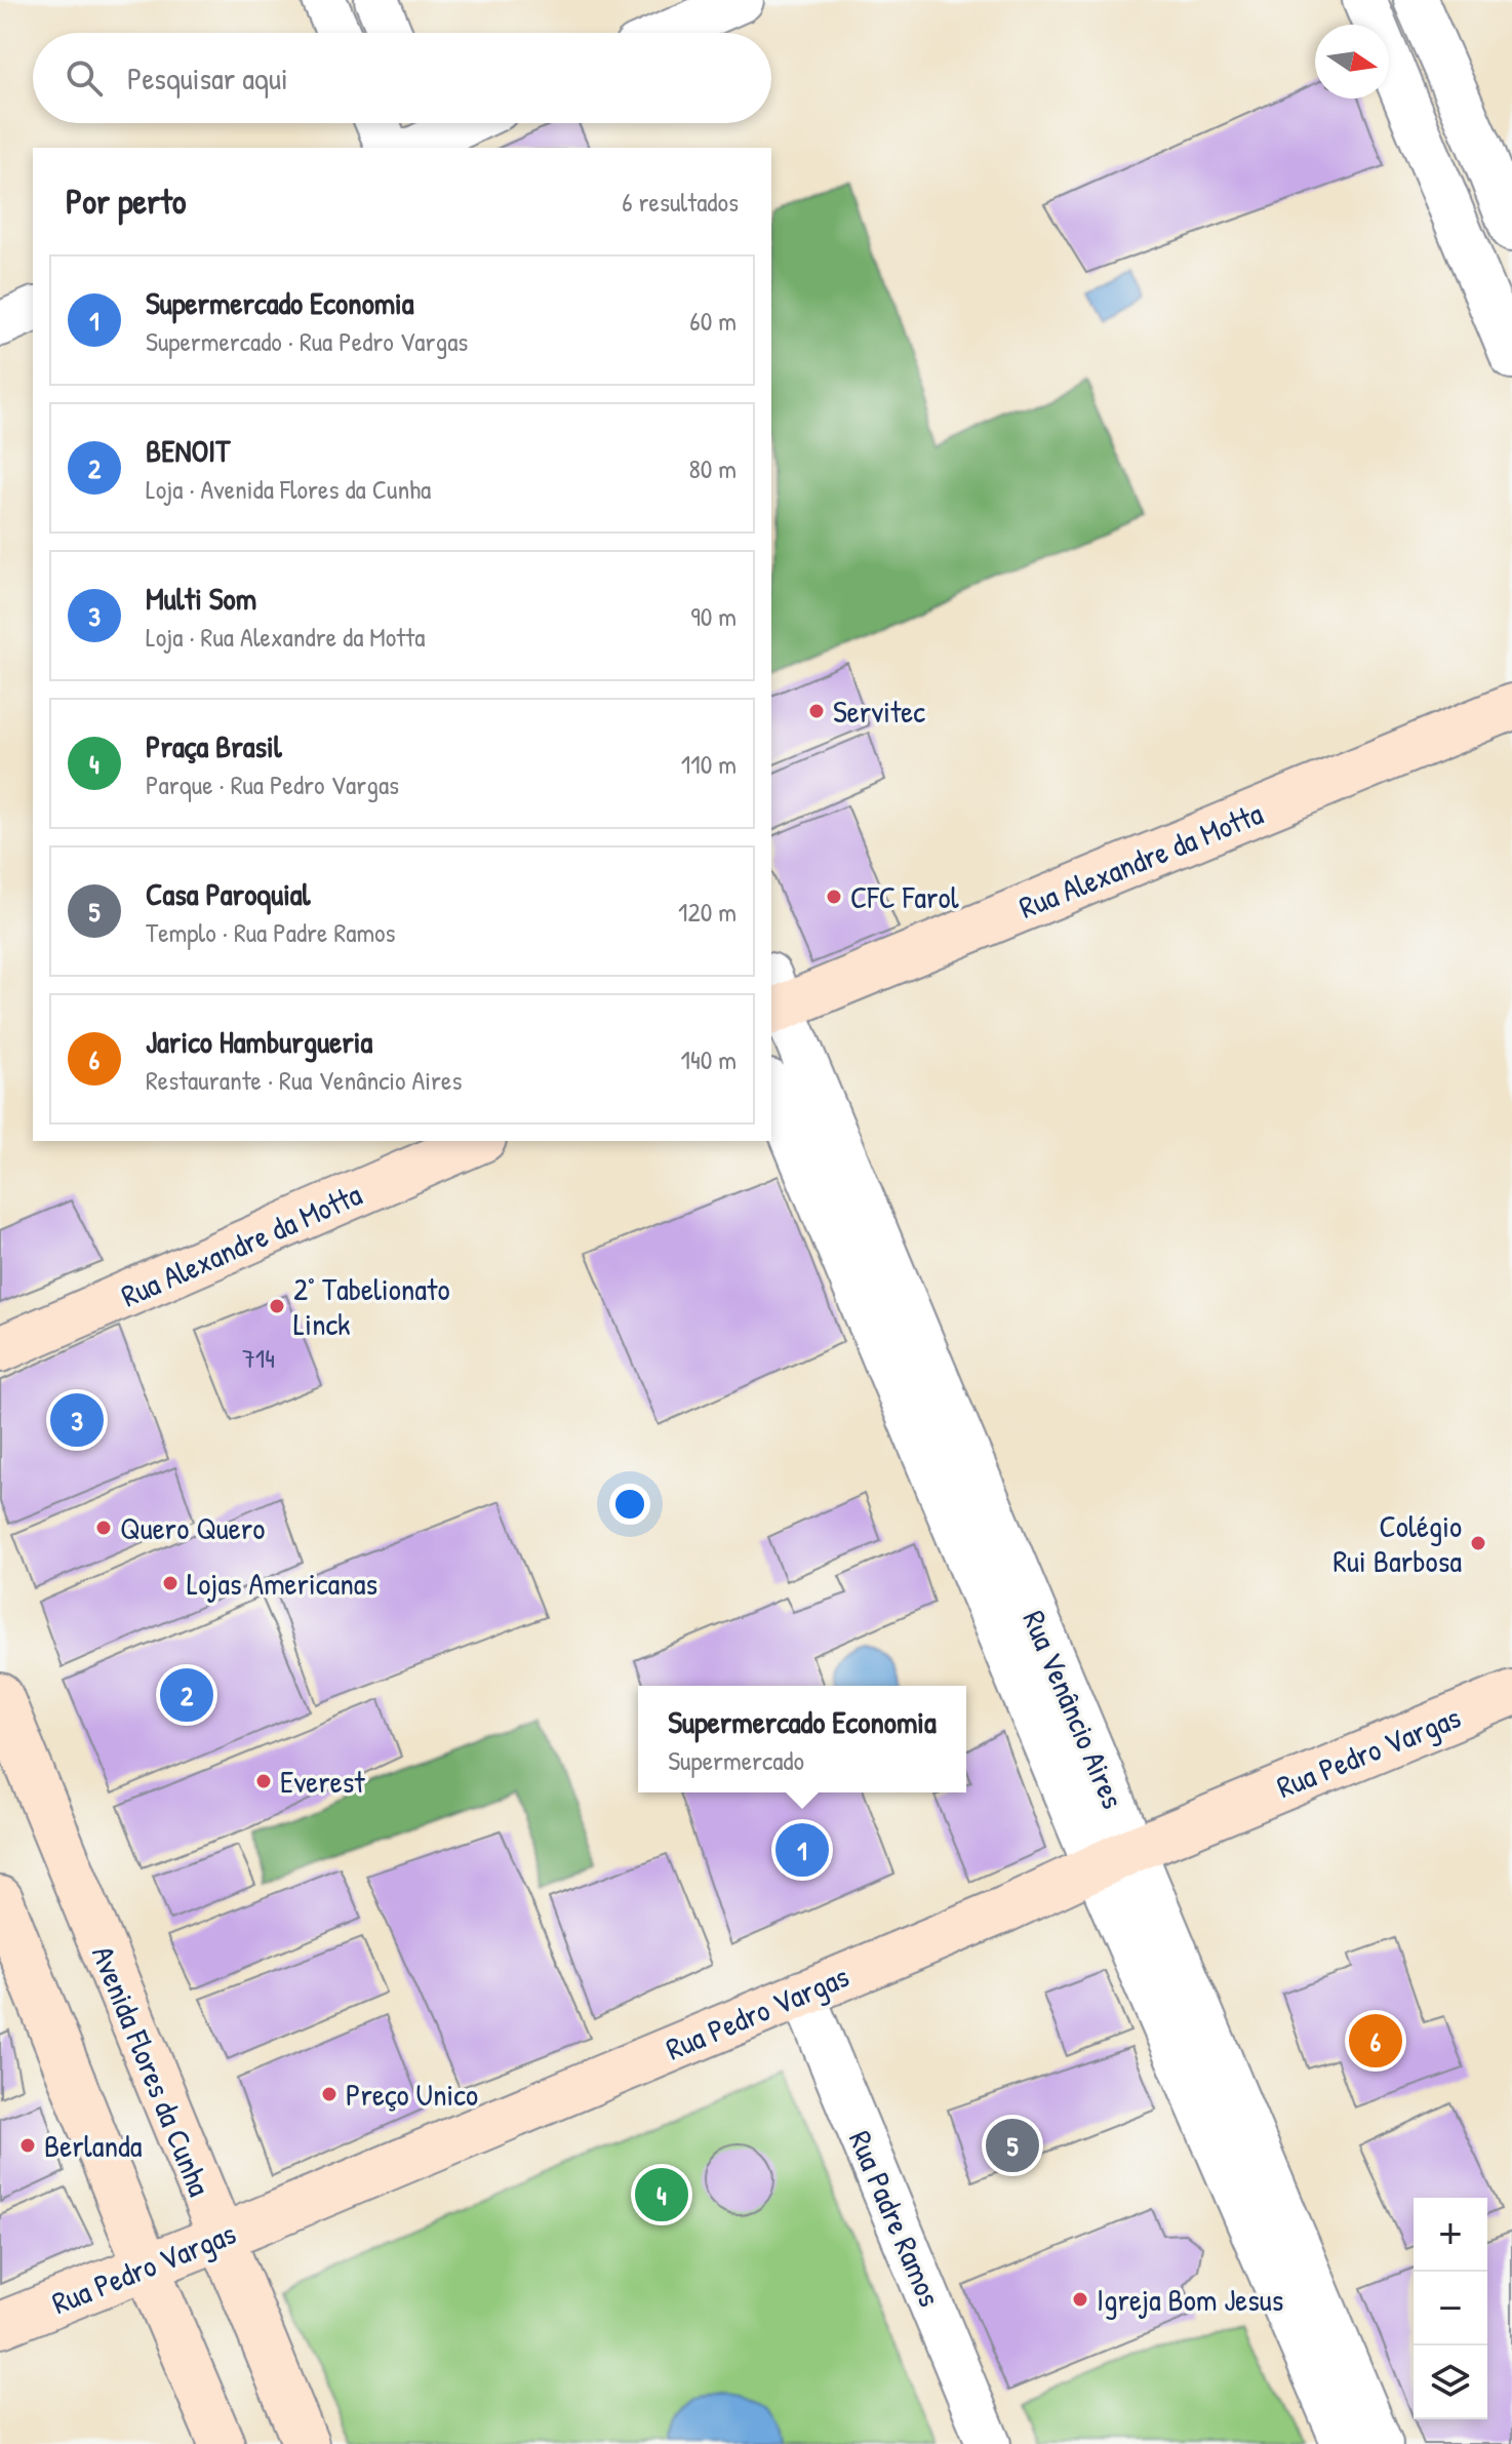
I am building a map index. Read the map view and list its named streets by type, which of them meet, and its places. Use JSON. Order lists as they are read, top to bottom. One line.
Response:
{"streets":{"main road":["Rua Alexandre da Motta","Rua Pedro Vargas","Avenida Flores da Cunha"],"street":["Rua Venâncio Aires","Rua Padre Ramos"]},"crossings":[["Rua Alexandre da Motta","Rua Venâncio Aires"],["Rua Venâncio Aires","Rua Pedro Vargas"],["Rua Pedro Vargas","Avenida Flores da Cunha"],["Rua Pedro Vargas","Rua Padre Ramos"]],"places":["Servitec","CFC Farol","2° Tabelionato Linck","Quero Quero","Colégio Rui Barbosa","Lojas Americanas","Everest","Preço Unico","Berlanda","Igreja Bom Jesus"],"house_numbers":["714"],"north":"right","page":{"search":"Pesquisar aqui","heading":["Por perto","6 resultados"],"list":[{"mark":"1","name":"Supermercado Economia","note":"Supermercado · Rua Pedro Vargas","value":"60 m"},{"mark":"2","name":"BENOIT","note":"Loja · Avenida Flores da Cunha","value":"80 m"},{"mark":"3","name":"Multi Som","note":"Loja · Rua Alexandre da Motta","value":"90 m"},{"mark":"4","name":"Praça Brasil","note":"Parque · Rua Pedro Vargas","value":"110 m"},{"mark":"5","name":"Casa Paroquial","note":"Templo · Rua Padre Ramos","value":"120 m"},{"mark":"6","name":"Jarico Hamburgueria","note":"Restaurante · Rua Venâncio Aires","value":"140 m"}],"pins":["3","2","1","6","5","4"],"popup":["Supermercado Economia","Supermercado"],"map_buttons":["+","−"]}}
